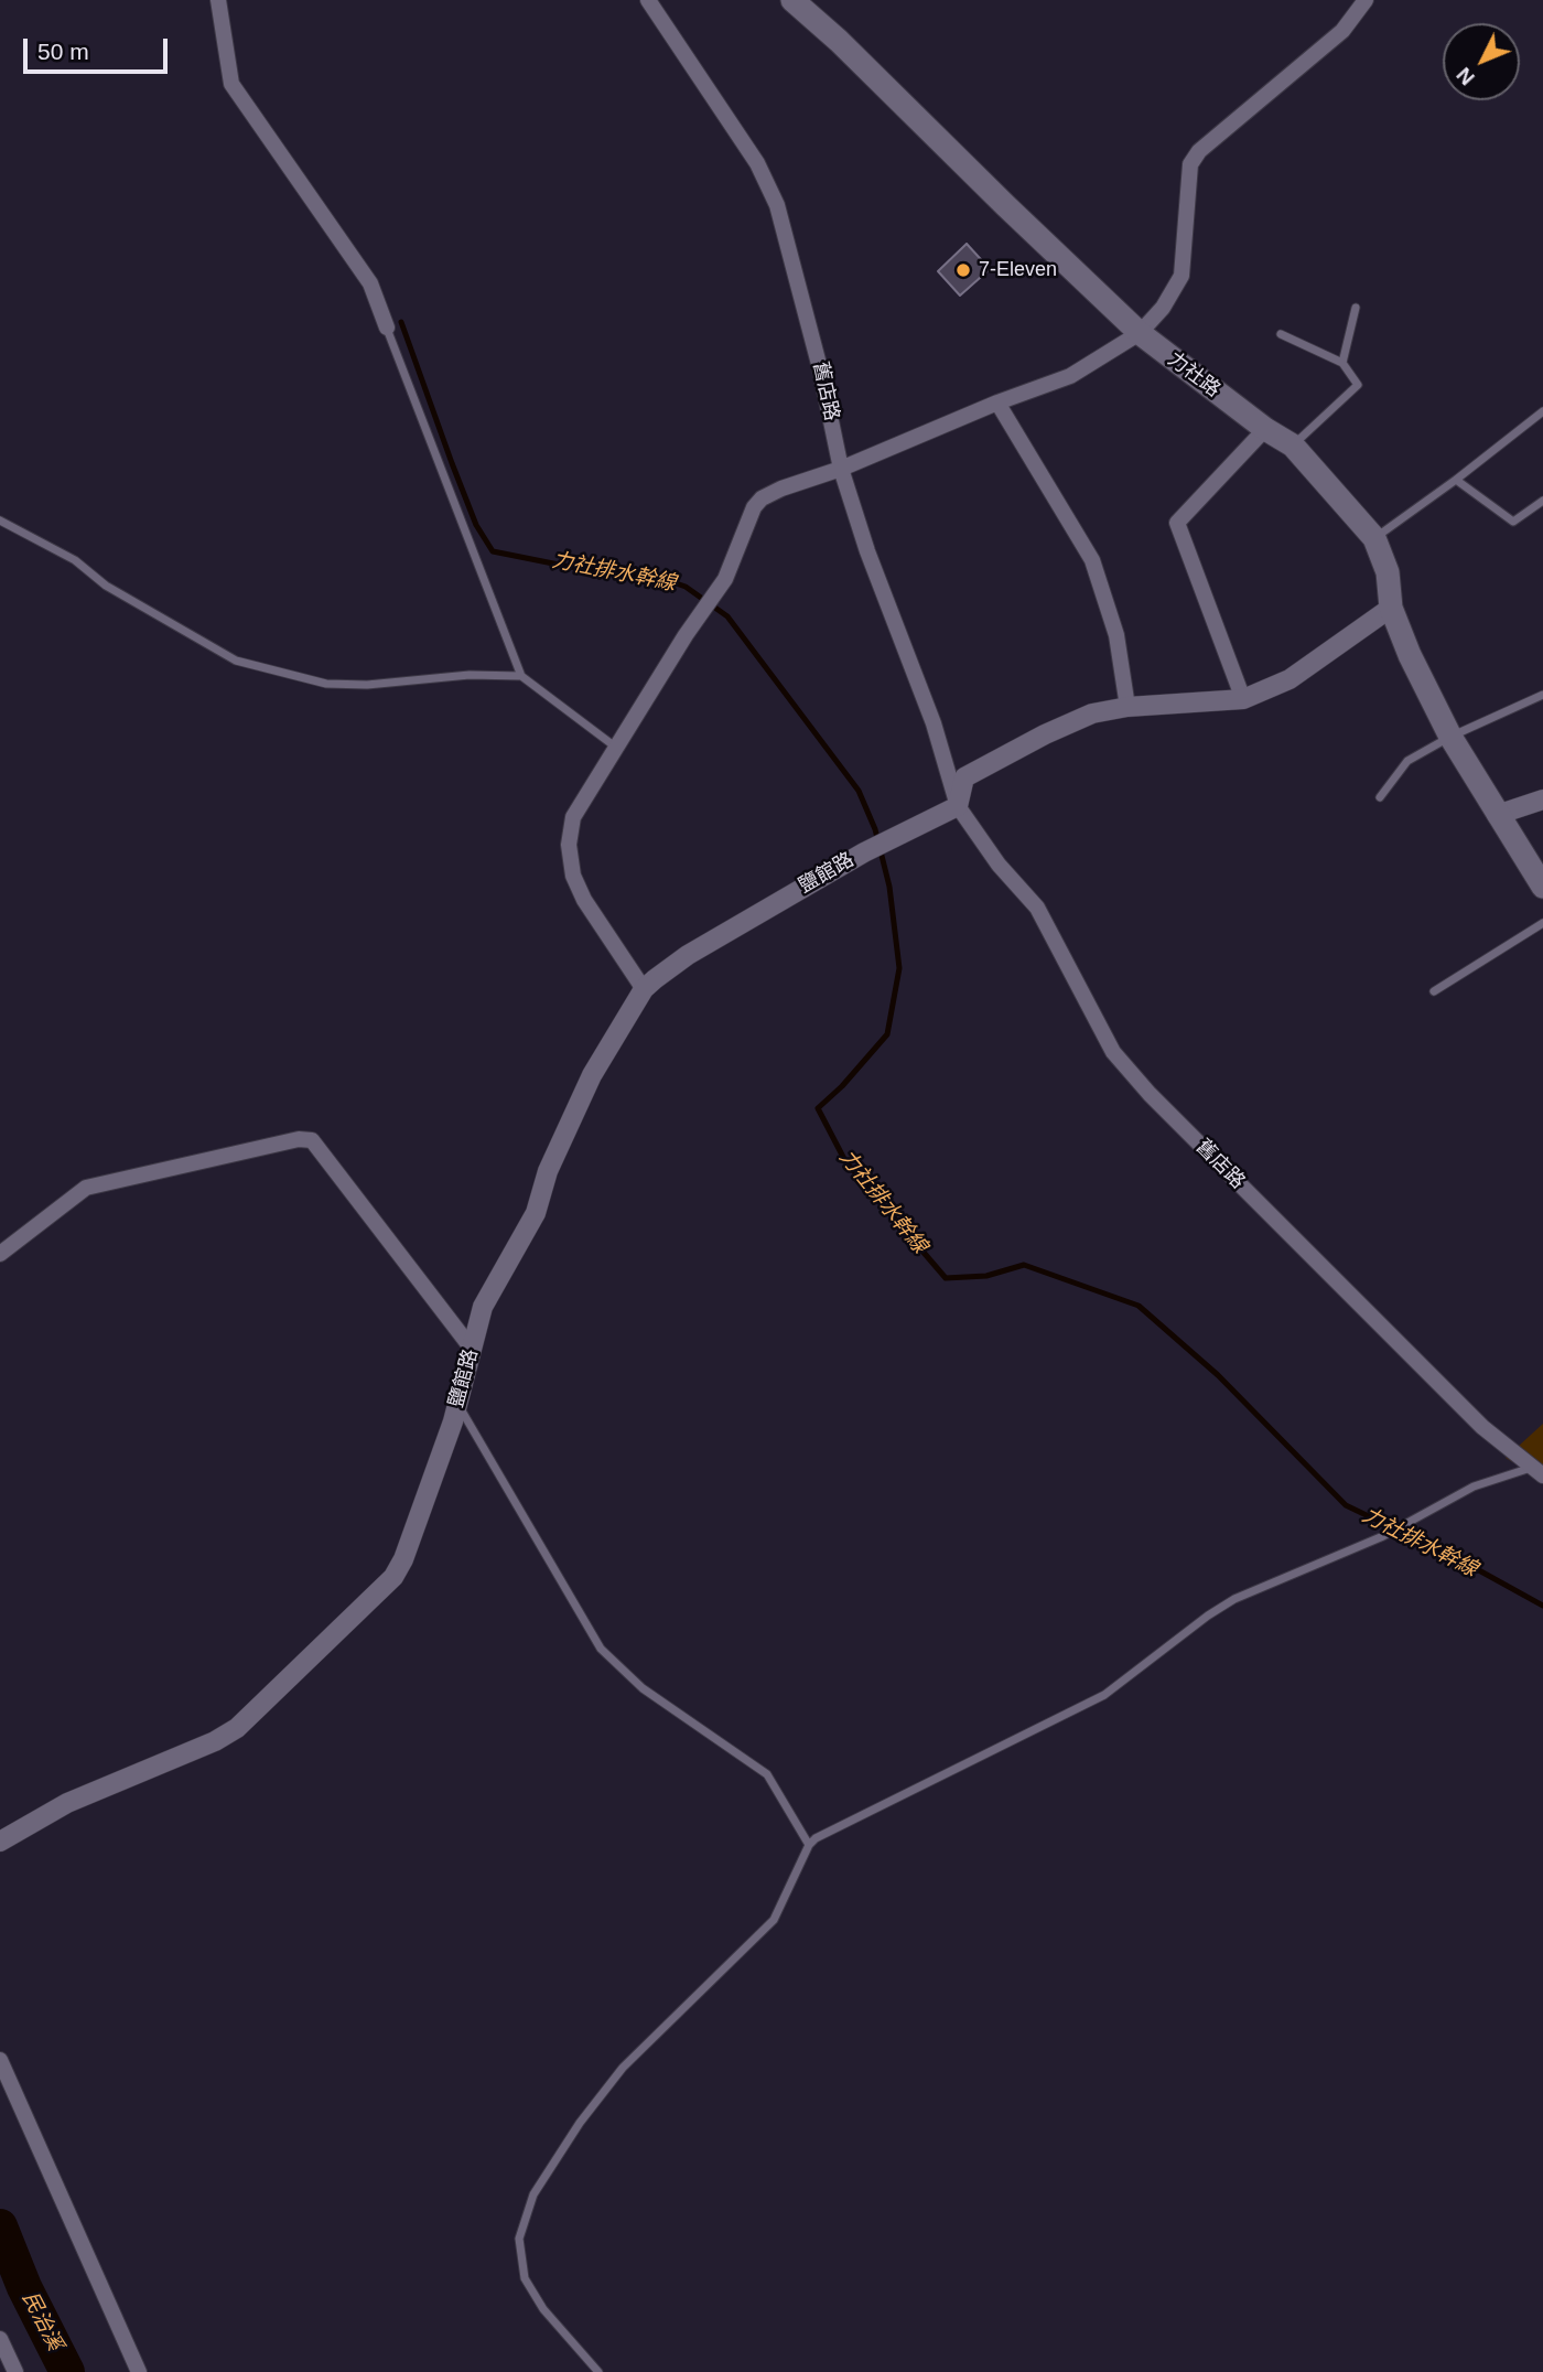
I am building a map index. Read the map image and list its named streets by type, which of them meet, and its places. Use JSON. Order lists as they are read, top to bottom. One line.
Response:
{"streets":{"main road":["力社路"],"street":["舊店路","鹽館路"]},"crossings":[["舊店路","鹽館路"]],"water":["力社排水幹線","民治溪"],"places":["7-Eleven"],"scale_bar":"50 m","north":"bottom left"}
